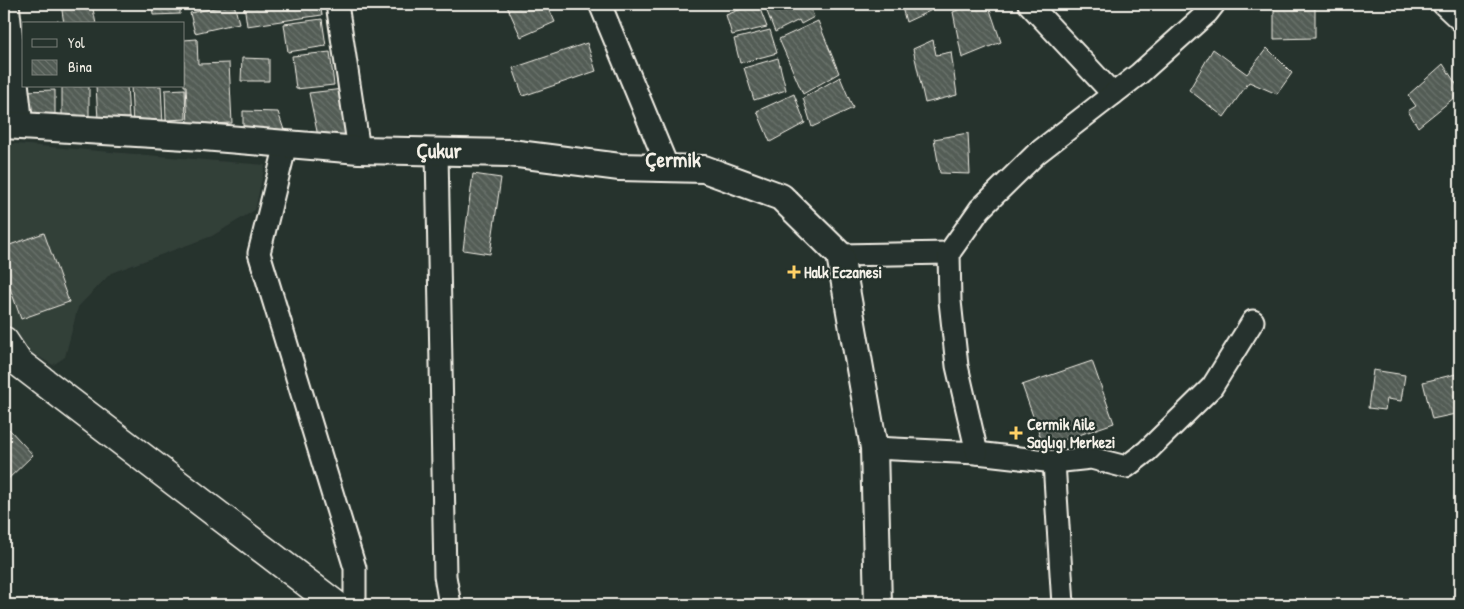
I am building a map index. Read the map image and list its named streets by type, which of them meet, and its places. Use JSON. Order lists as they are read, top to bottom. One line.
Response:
{"districts":["Çukur","Çermik"],"places":{"health":["Halk Eczanesi","Cermik Aile Saglıgı Merkezi"]},"legend":["Yol","Bina"]}
